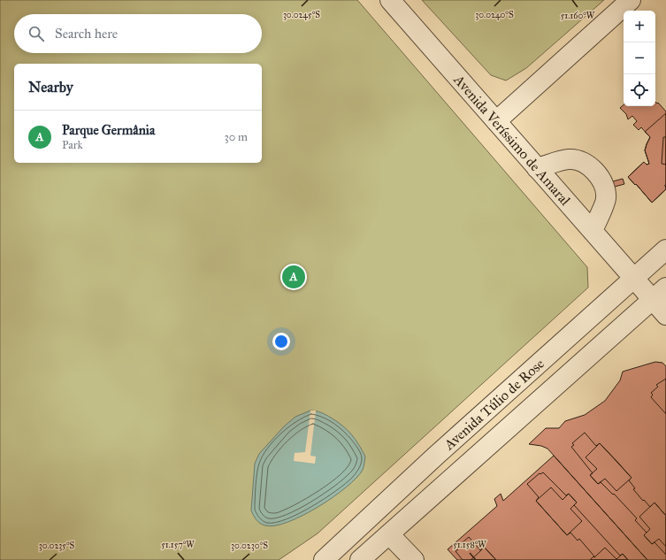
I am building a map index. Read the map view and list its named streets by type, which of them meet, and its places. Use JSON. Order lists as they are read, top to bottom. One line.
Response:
{"streets":{"street":["Avenida Veríssimo de Amaral","Avenida Túlio de Rose"]},"crossings":[["Avenida Veríssimo de Amaral","Avenida Túlio de Rose"]],"page":{"map_buttons":["+","−"],"search":"Search here","heading":"Nearby","list":[{"mark":"A","name":"Parque Germânia","note":"Park","value":"30 m"}],"pins":"A"},"coordinates":["30.0245°S","30.0240°S","51.160°W","51.157°W","51.158°W","30.0235°S","30.0230°S"]}
